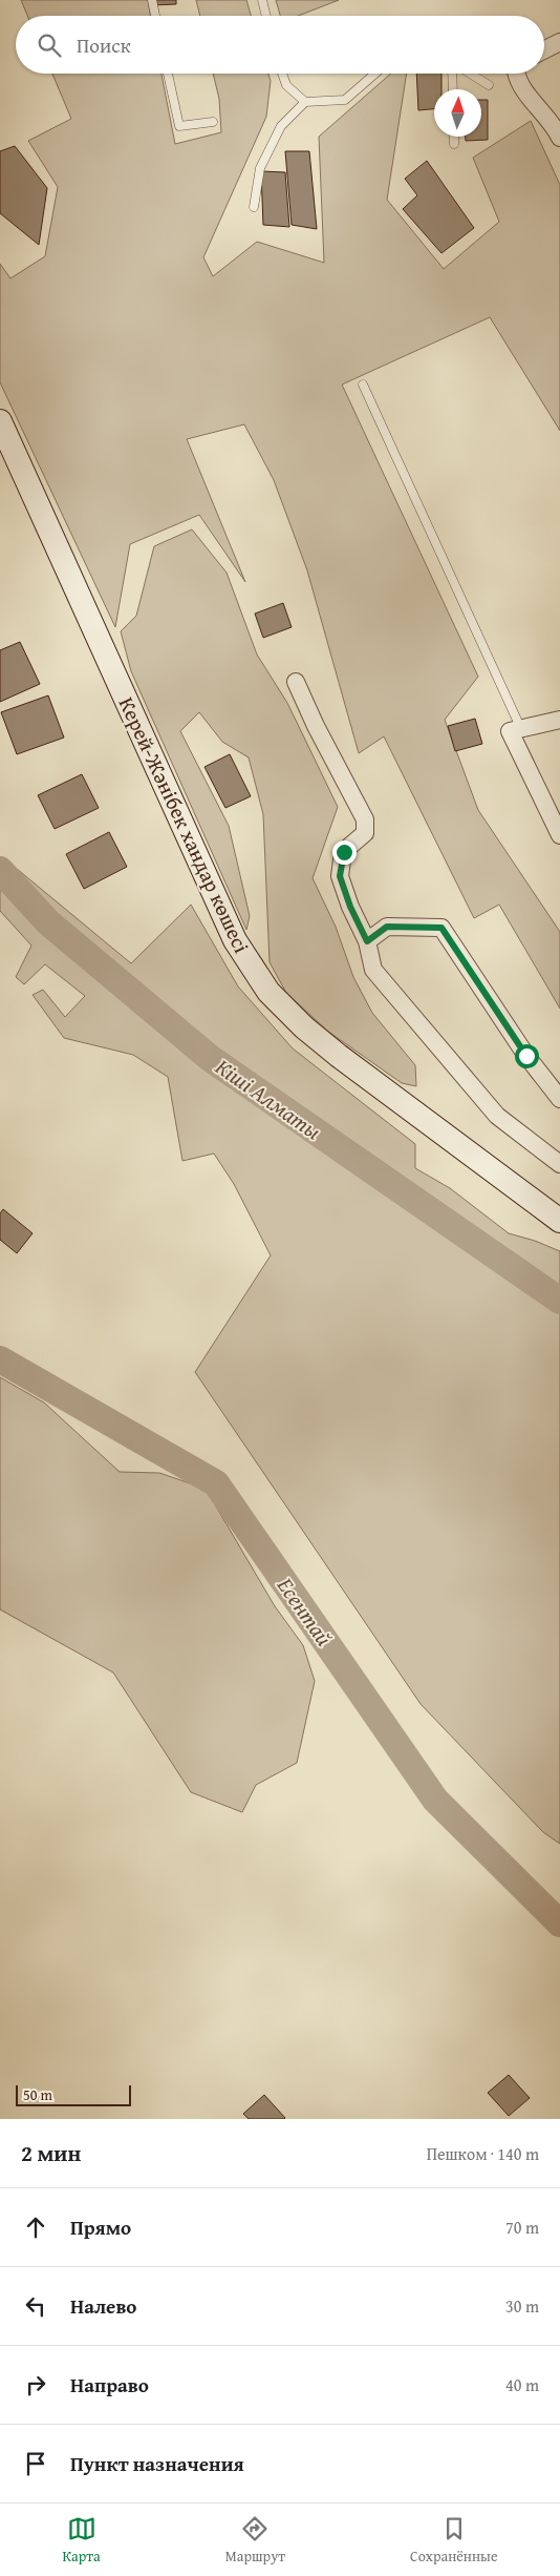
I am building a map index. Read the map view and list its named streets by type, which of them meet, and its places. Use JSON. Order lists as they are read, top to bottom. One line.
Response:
{"streets":{"main road":["Керей-Жәнібек хандар көшесі"]},"water":["Кіші Алматы","Есентай"],"scale_bar":"50 m","north":"top","page":{"search":"Поиск","scale":"50 m","heading":["2 мин","Пешком · 140 m"],"list":[["Прямо","70 m"],["Налево","30 m"],["Направо","40 m"],"Пункт назначения"],"nav":["Карта","Маршрут","Сохранённые"]}}
